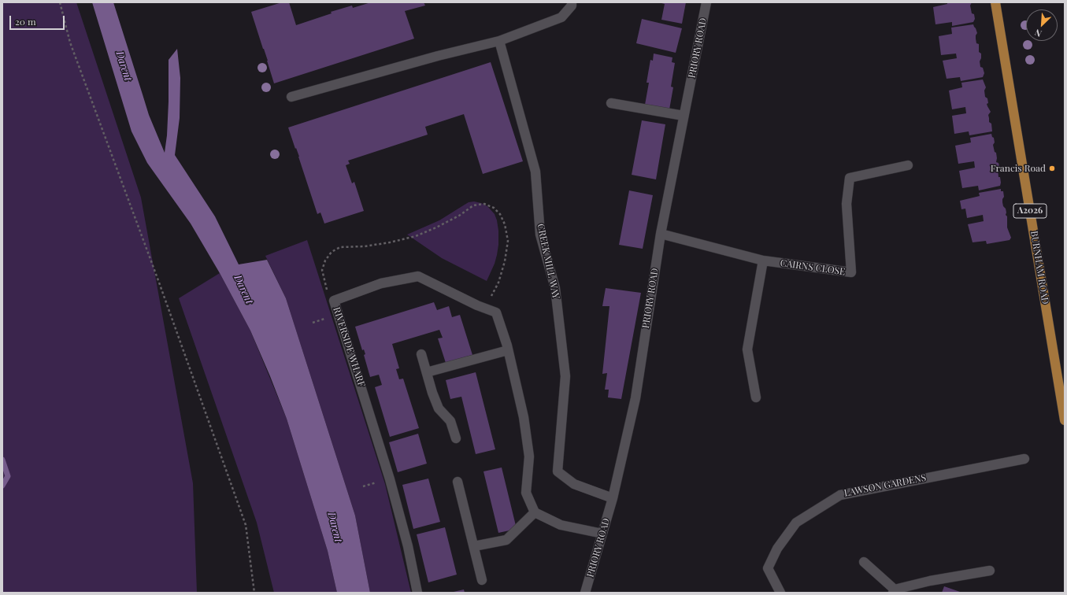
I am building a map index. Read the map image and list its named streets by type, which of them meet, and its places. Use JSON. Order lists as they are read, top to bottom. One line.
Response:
{"streets":{"main road":["A2026","BURNHAM ROAD"],"street":["PRIORY ROAD","CREEK MILL WAY","CAIRNS CLOSE","RIVERSIDE WHARF","LAWSON GARDENS"]},"crossings":[["PRIORY ROAD","CREEK MILL WAY"],["PRIORY ROAD","CAIRNS CLOSE"]],"water":["Darent"],"places":["Francis Road"],"scale_bar":"20 m","north":"bottom left"}
